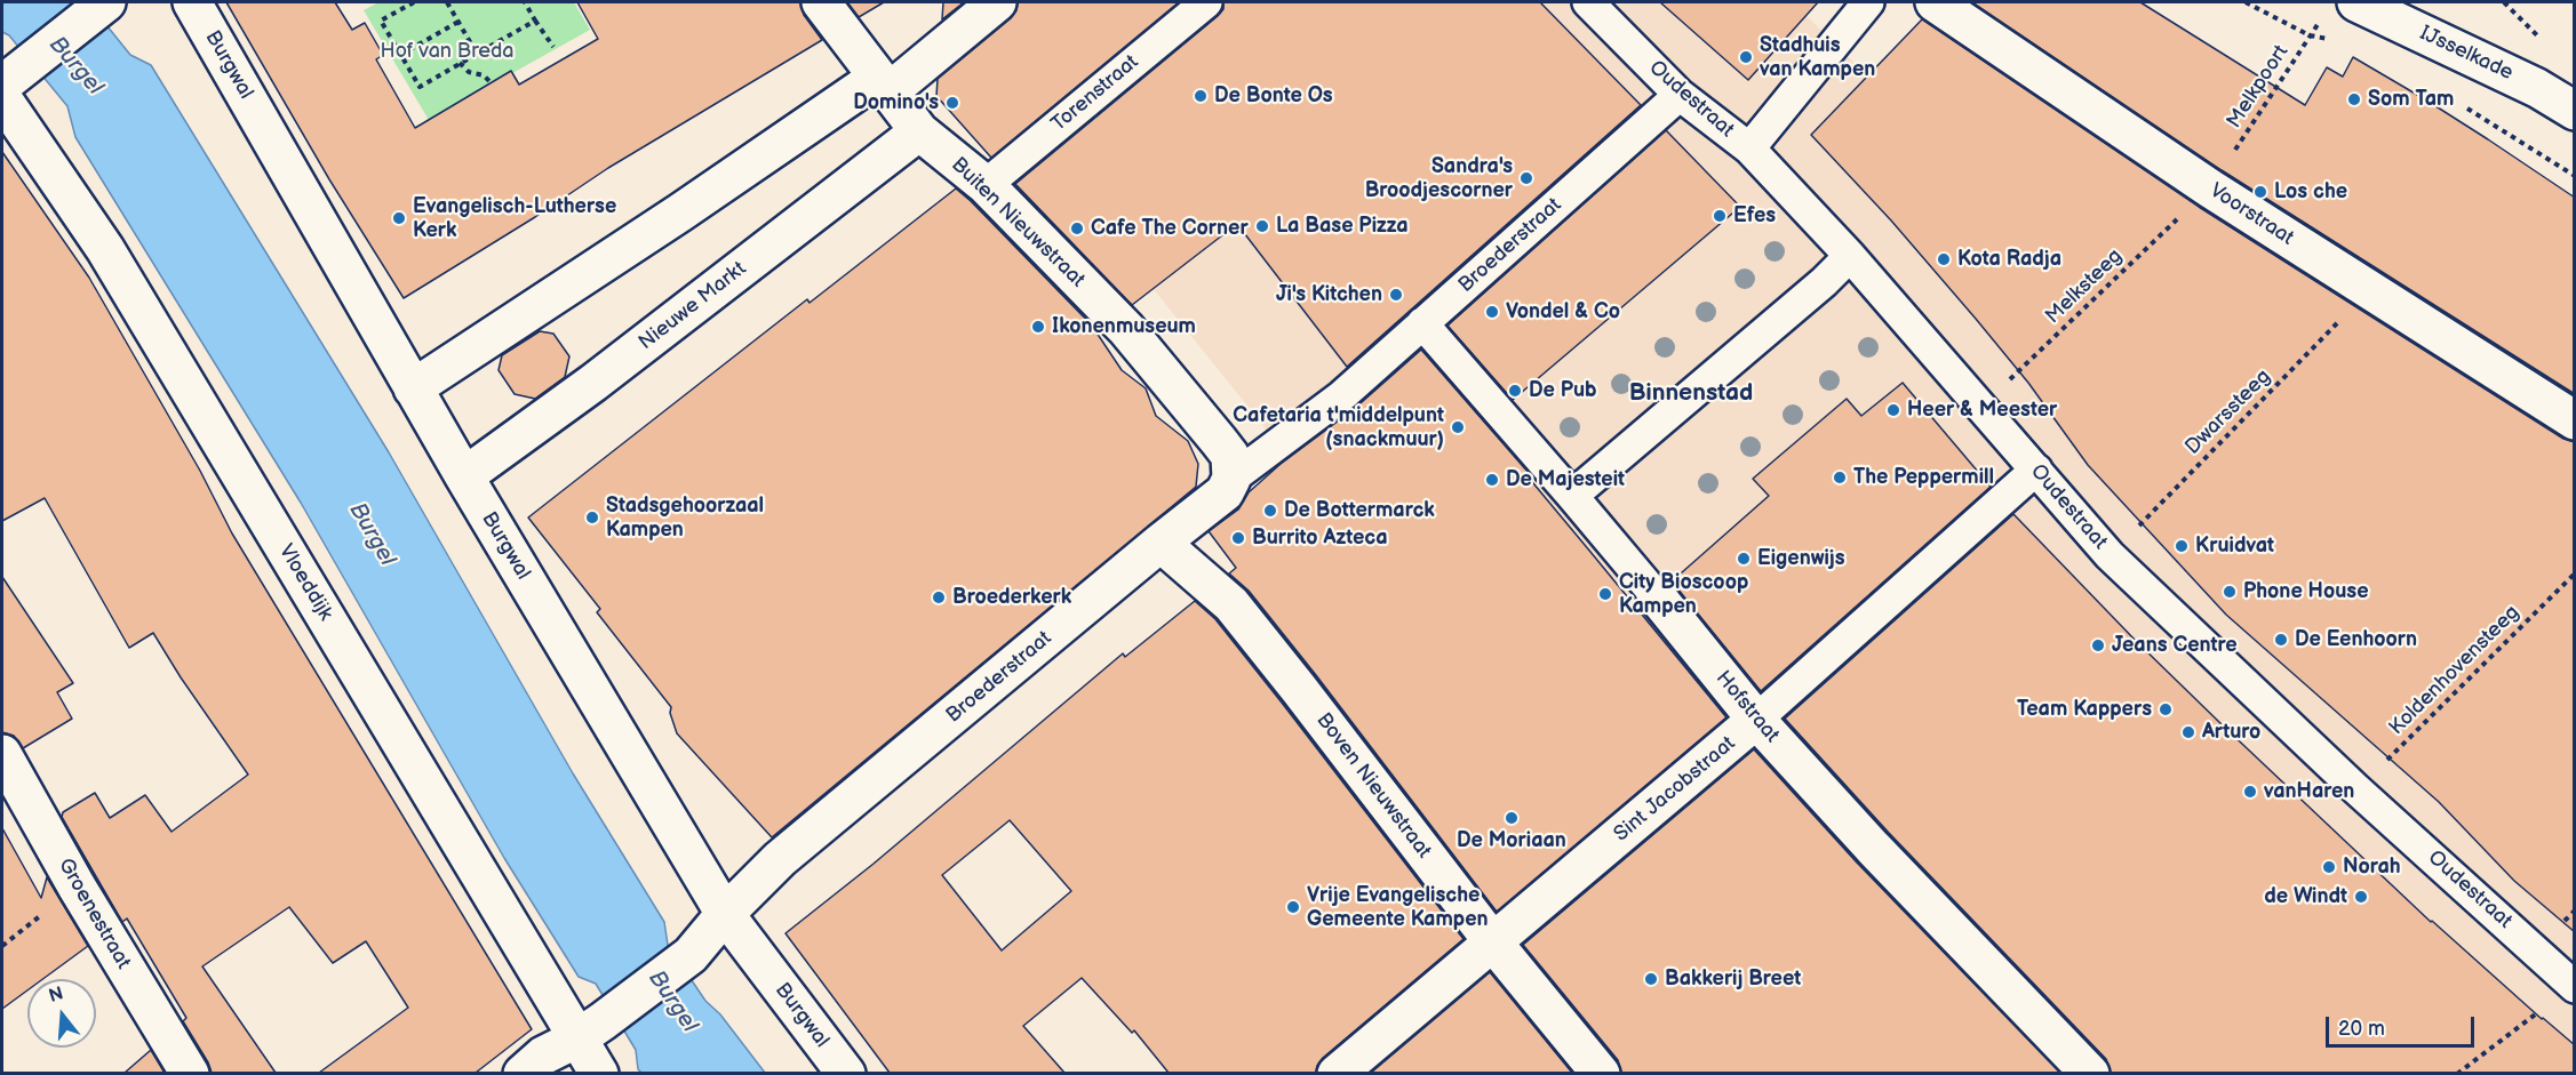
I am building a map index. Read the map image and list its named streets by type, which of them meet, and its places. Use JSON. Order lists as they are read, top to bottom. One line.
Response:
{"streets":{"street":["IJsselkade","Burgwal","Torenstraat","Oudestraat","Voorstraat","Buiten Nieuwstraat","Broederstraat","Nieuwe Markt","Vloeddijk","Hofstraat","Boven Nieuwstraat","Sint Jacobstraat","Groenestraat"],"path":["Melkpoort","Melksteeg","Dwarssteeg","Koldenhovensteeg"]},"crossings":[["IJsselkade","Melkpoort"],["Burgwal","Broederstraat"],["Burgwal","Nieuwe Markt"],["Melkpoort","Voorstraat"],["Melkpoort","Melksteeg"],["Torenstraat","Buiten Nieuwstraat"],["Oudestraat","Broederstraat"],["Oudestraat","Melksteeg"],["Oudestraat","Dwarssteeg"],["Oudestraat","Koldenhovensteeg"],["Oudestraat","Sint Jacobstraat"],["Voorstraat","Melksteeg"],["Voorstraat","Dwarssteeg"],["Buiten Nieuwstraat","Broederstraat"],["Buiten Nieuwstraat","Nieuwe Markt"],["Broederstraat","Vloeddijk"],["Broederstraat","Hofstraat"],["Broederstraat","Boven Nieuwstraat"],["Hofstraat","Sint Jacobstraat"],["Boven Nieuwstraat","Sint Jacobstraat"]],"districts":["Binnenstad"],"water":["Burgel"],"parks":["Hof van Breda"],"places":["Stadhuis van Kampen","De Bonte Os","Som Tam","Domino's","Sandra's Broodjescorner","Los che","Efes","Evangelisch-Lutherse Kerk","La Base Pizza","Cafe The Corner","Kota Radja","Ji's Kitchen","Vondel & Co","Ikonenmuseum","De Pub","Heer & Meester","Cafetaria t'middelpunt (snackmuur)","The Peppermill","De Majesteit","De Bottermarck","Stadsgehoorzaal Kampen","Burrito Azteca","Kruidvat","Eigenwijs","Phone House","City Bioscoop Kampen","Broederkerk","De Eenhoorn","Jeans Centre","Team Kappers","Arturo","vanHaren","De Moriaan","Norah","de Windt","Vrije Evangelische Gemeente Kampen","Bakkerij Breet"],"scale_bar":"20 m","north":"top"}
